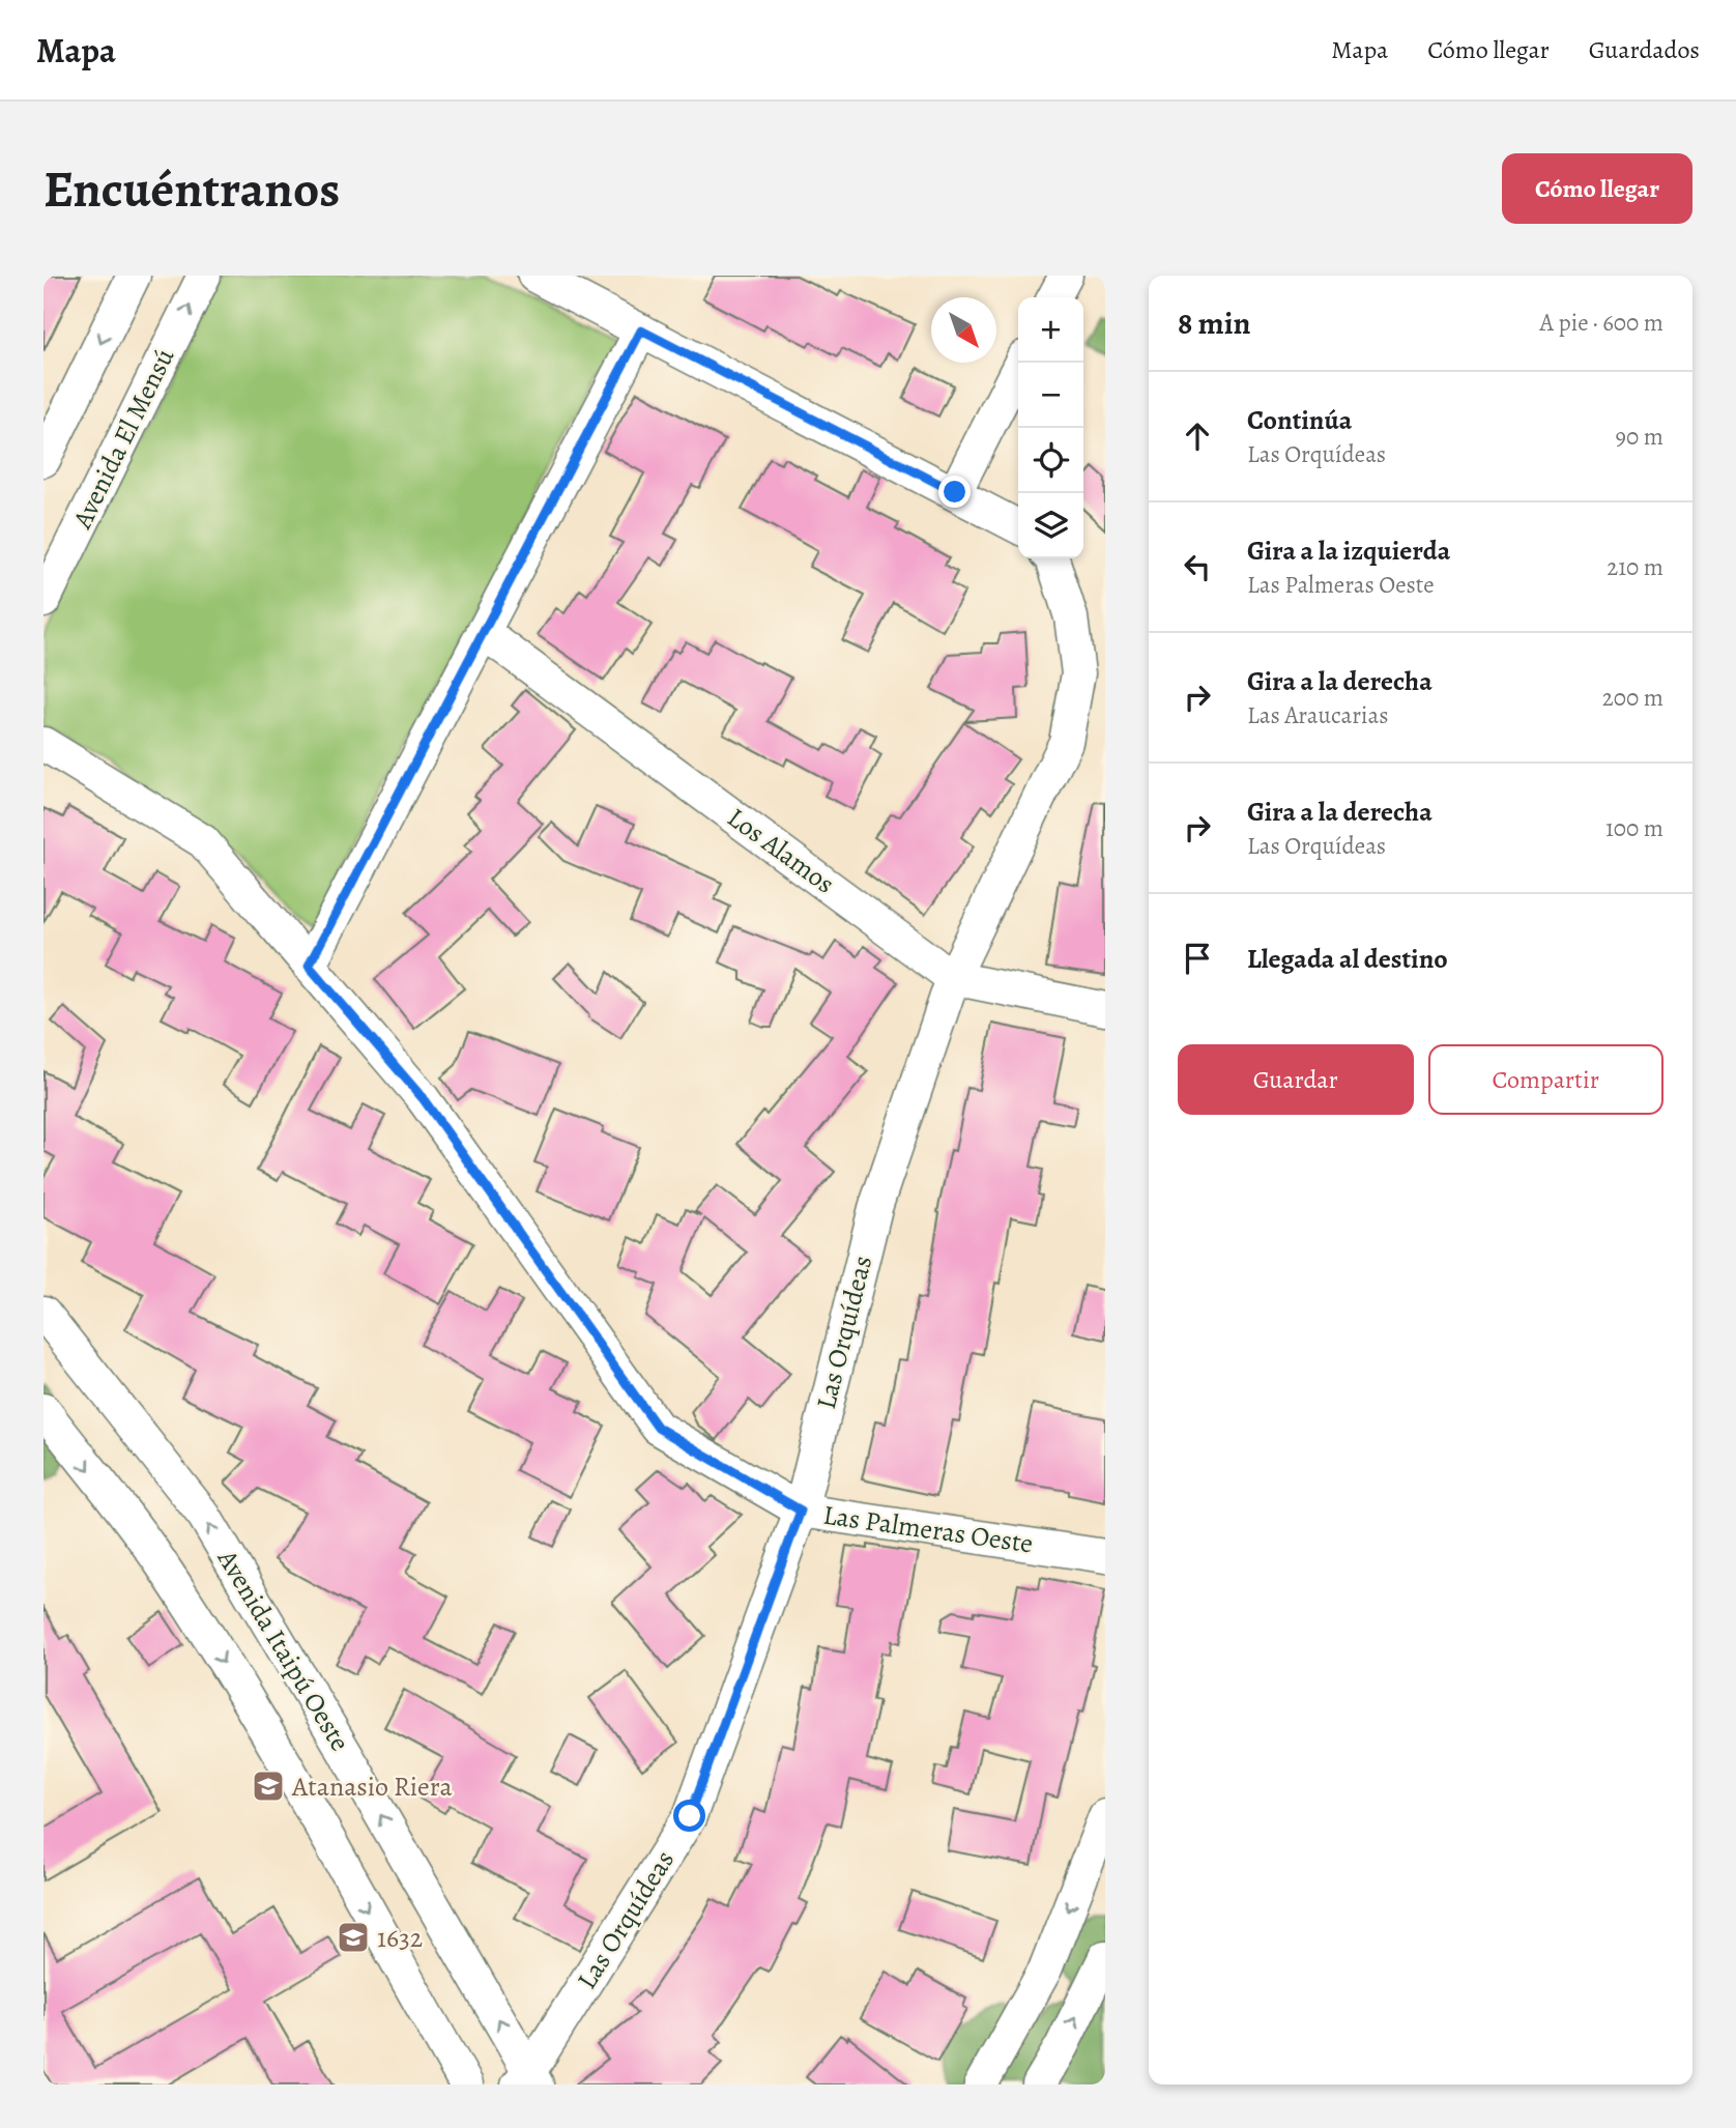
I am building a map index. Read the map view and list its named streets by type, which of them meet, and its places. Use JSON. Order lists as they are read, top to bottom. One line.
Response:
{"streets":{"street":["Avenida El Mensú","Los Alamos","Las Orquídeas","Las Palmeras Oeste","Avenida Itaipú Oeste"]},"crossings":[["Los Alamos","Las Orquídeas"],["Las Orquídeas","Las Palmeras Oeste"],["Las Orquídeas","Avenida Itaipú Oeste"]],"places":{"school or university":["Atanasio Riera","1632"]},"north":"bottom right","page":{"header":"Mapa","nav":["Mapa","Cómo llegar","Guardados"],"buttons":["Cómo llegar",["Guardar","Compartir"]],"title":"Encuéntranos","heading":["8 min","A pie · 600 m"],"map_buttons":["+","−"],"list":[["Continúa","Las Orquídeas","90 m"],["Gira a la izquierda","Las Palmeras Oeste","210 m"],["Gira a la derecha","Las Araucarias","200 m"],["Gira a la derecha","Las Orquídeas","100 m"],"Llegada al destino"]}}
